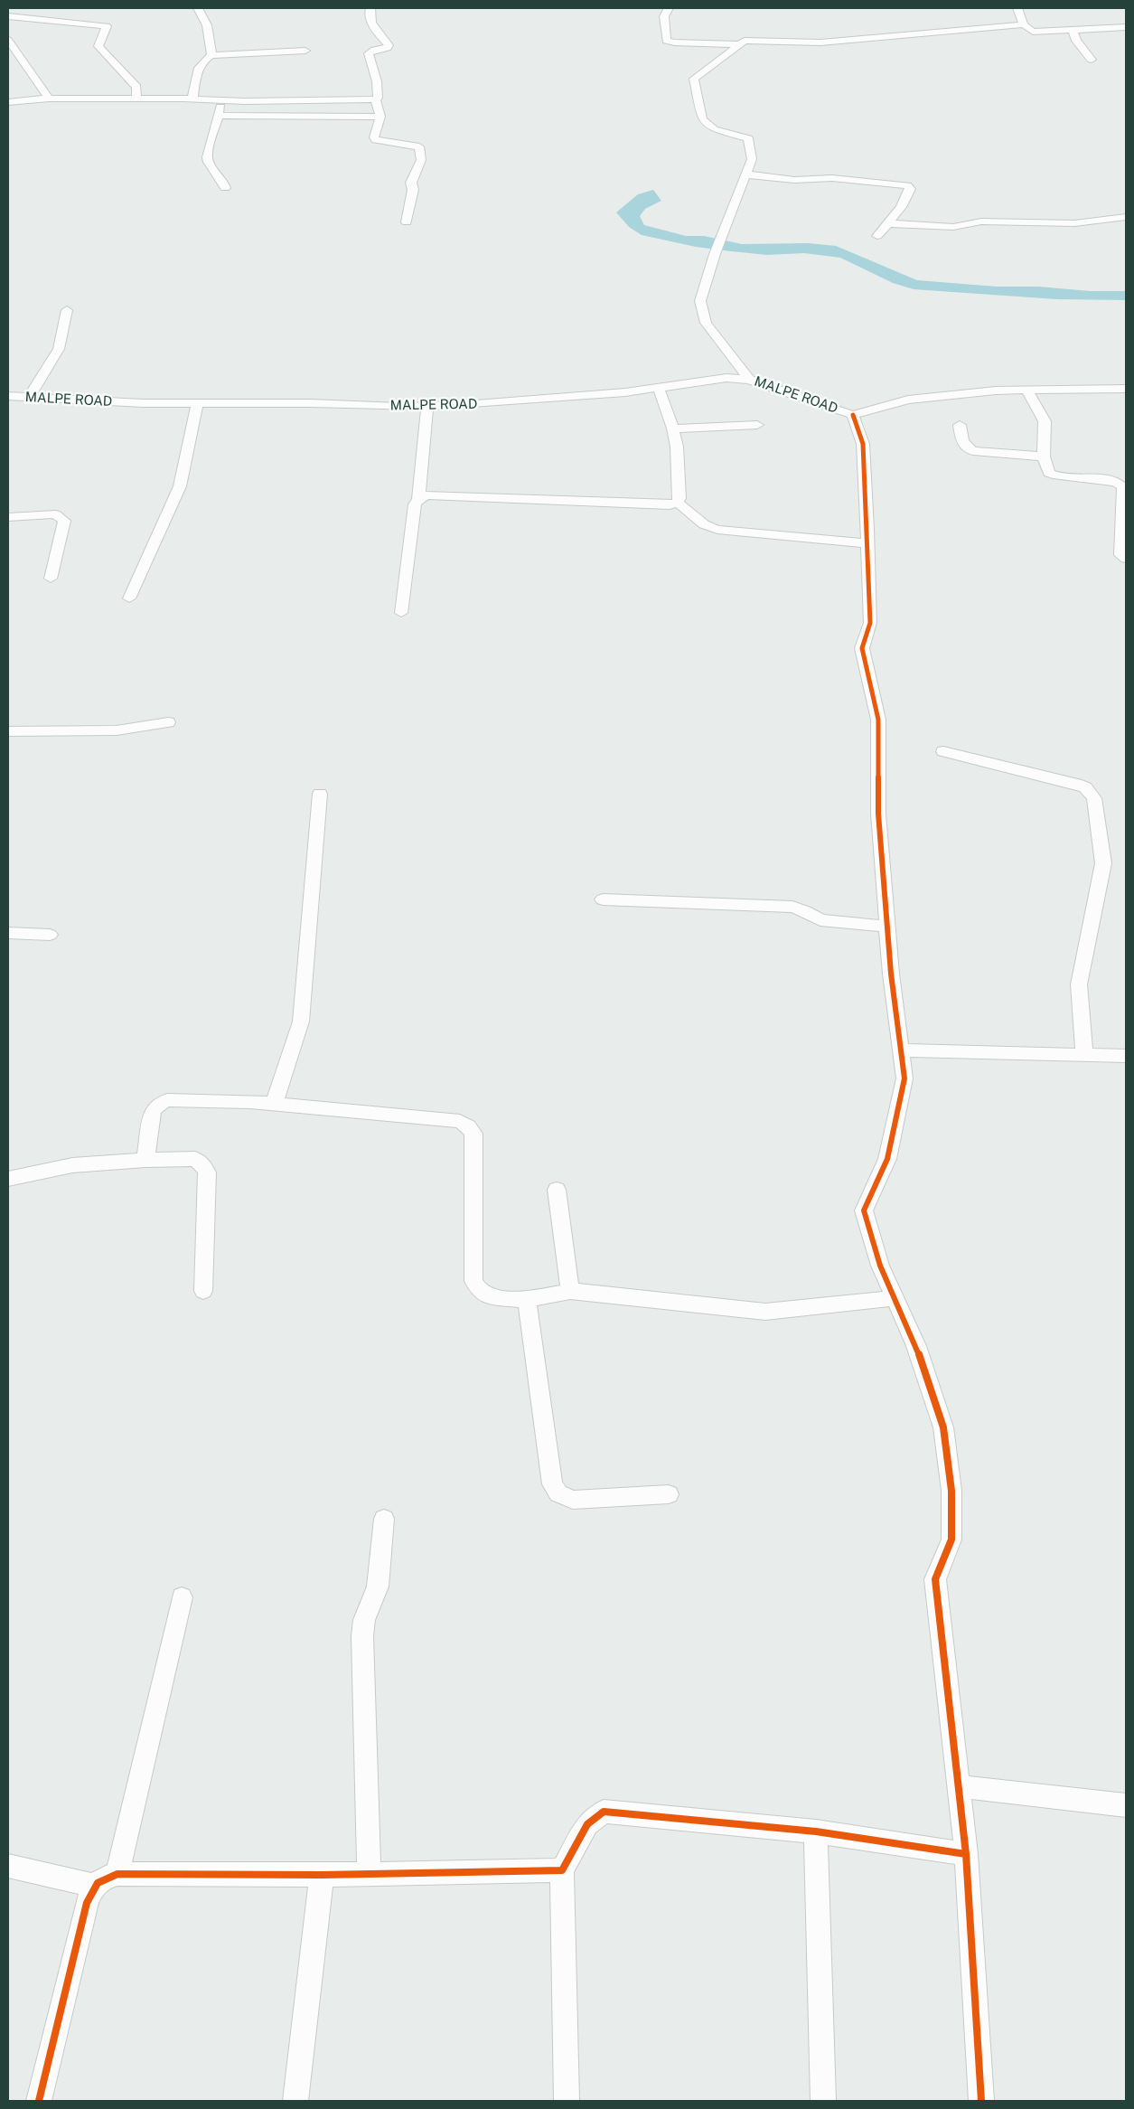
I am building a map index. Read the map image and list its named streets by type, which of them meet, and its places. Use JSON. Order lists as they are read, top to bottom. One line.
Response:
{"streets":{"street":["MALPE ROAD"]}}
